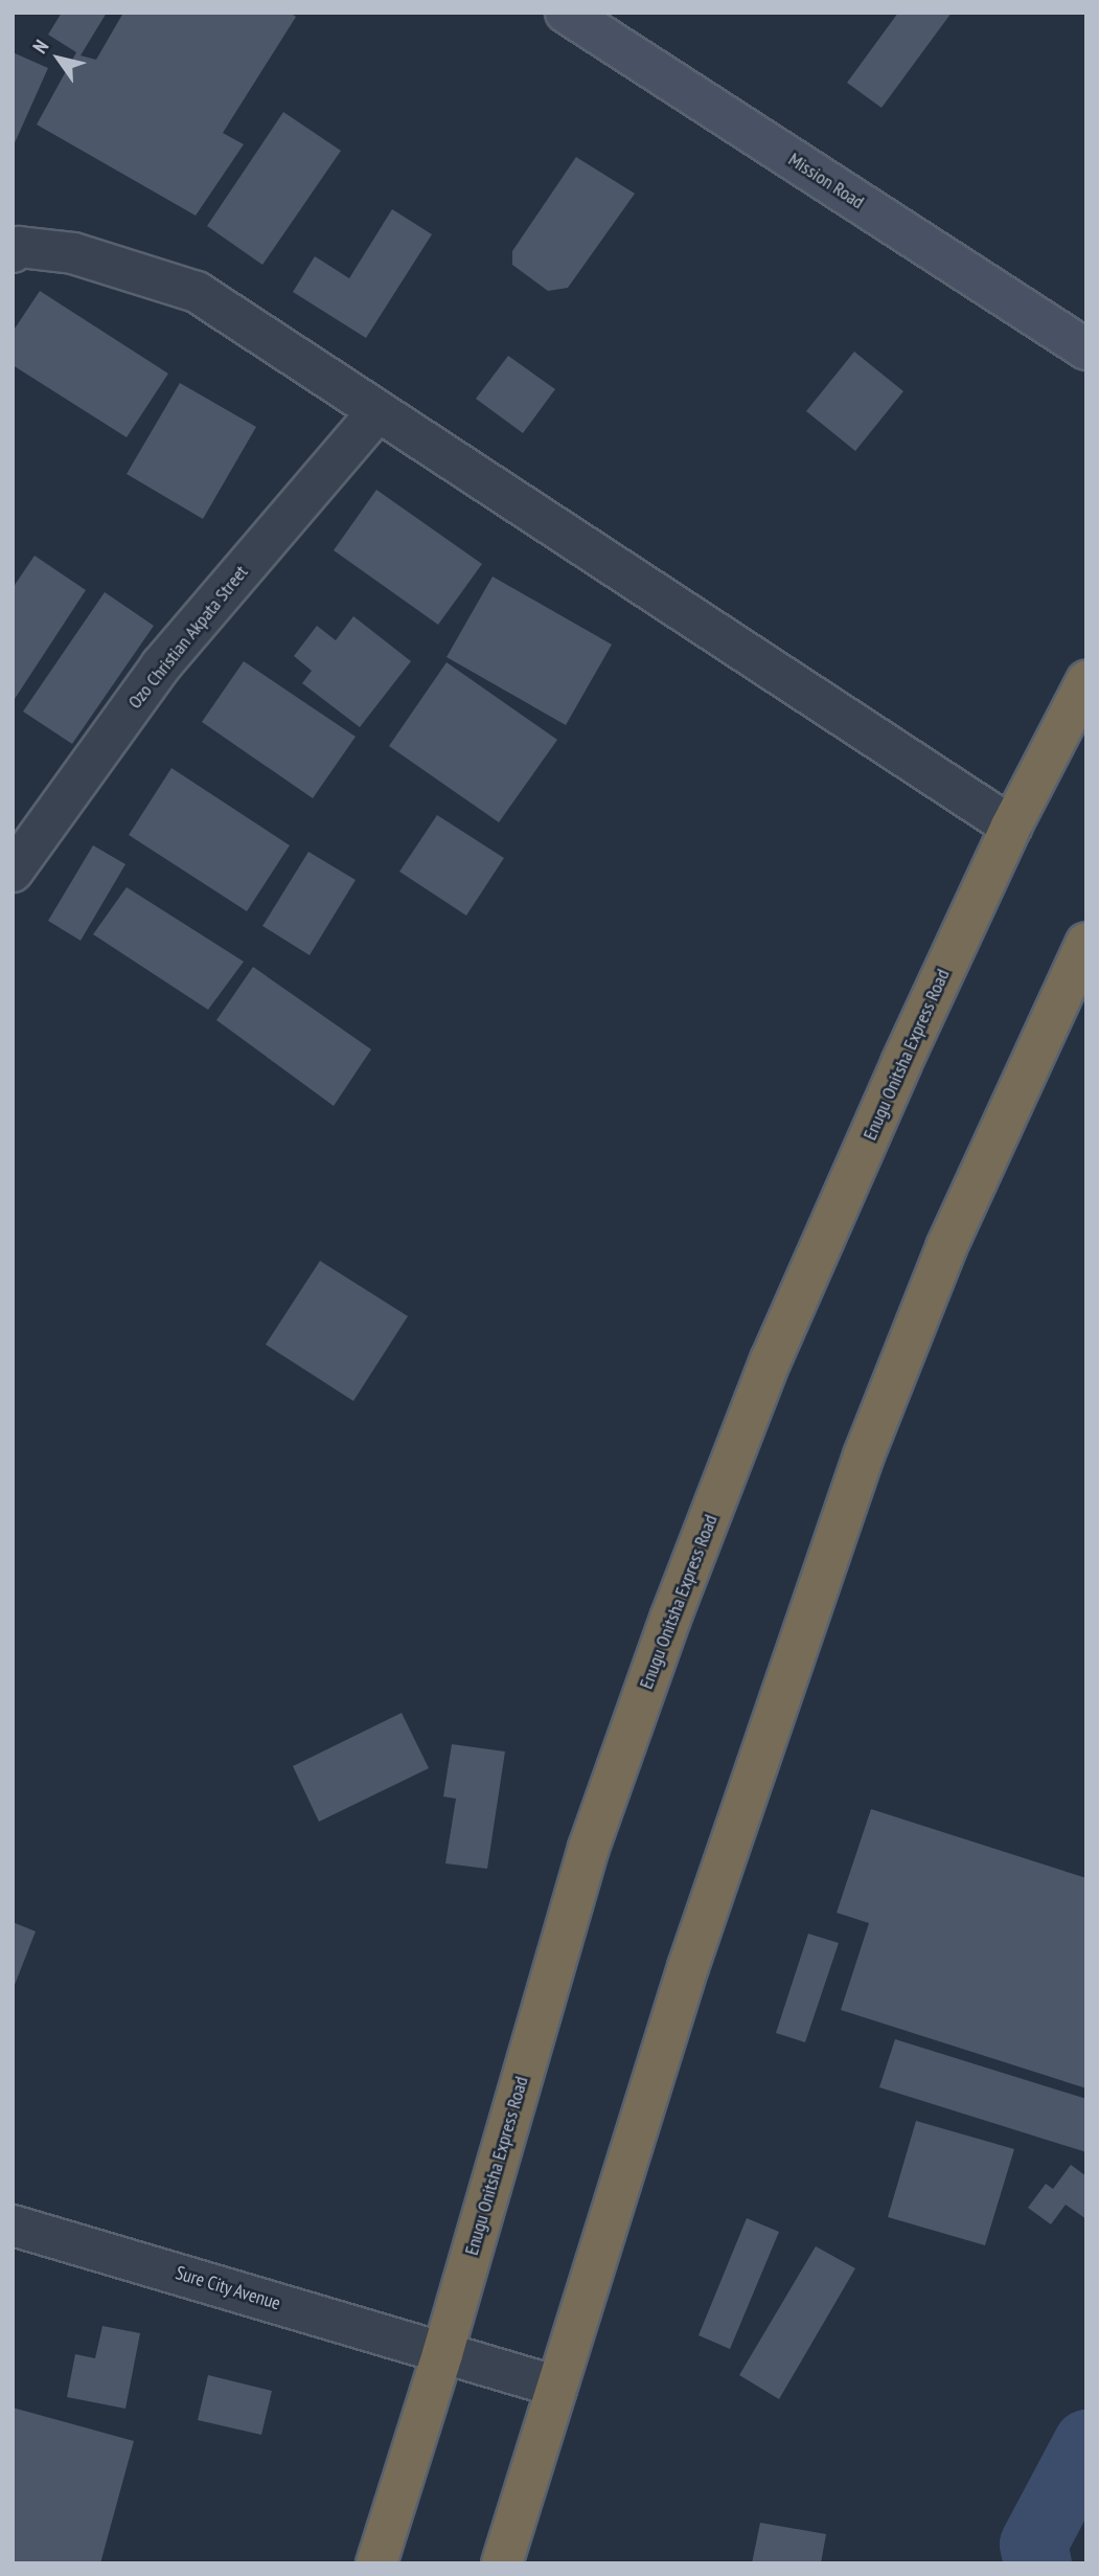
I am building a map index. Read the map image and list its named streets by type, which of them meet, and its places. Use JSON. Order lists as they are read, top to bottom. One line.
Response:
{"streets":{"highway":["Enugu Onitsha Express Road"],"street":["Mission Road","Ozo Christian Akpata Street","Sure City Avenue"]},"crossings":[["Enugu Onitsha Express Road","Sure City Avenue"]],"north":"top left"}
